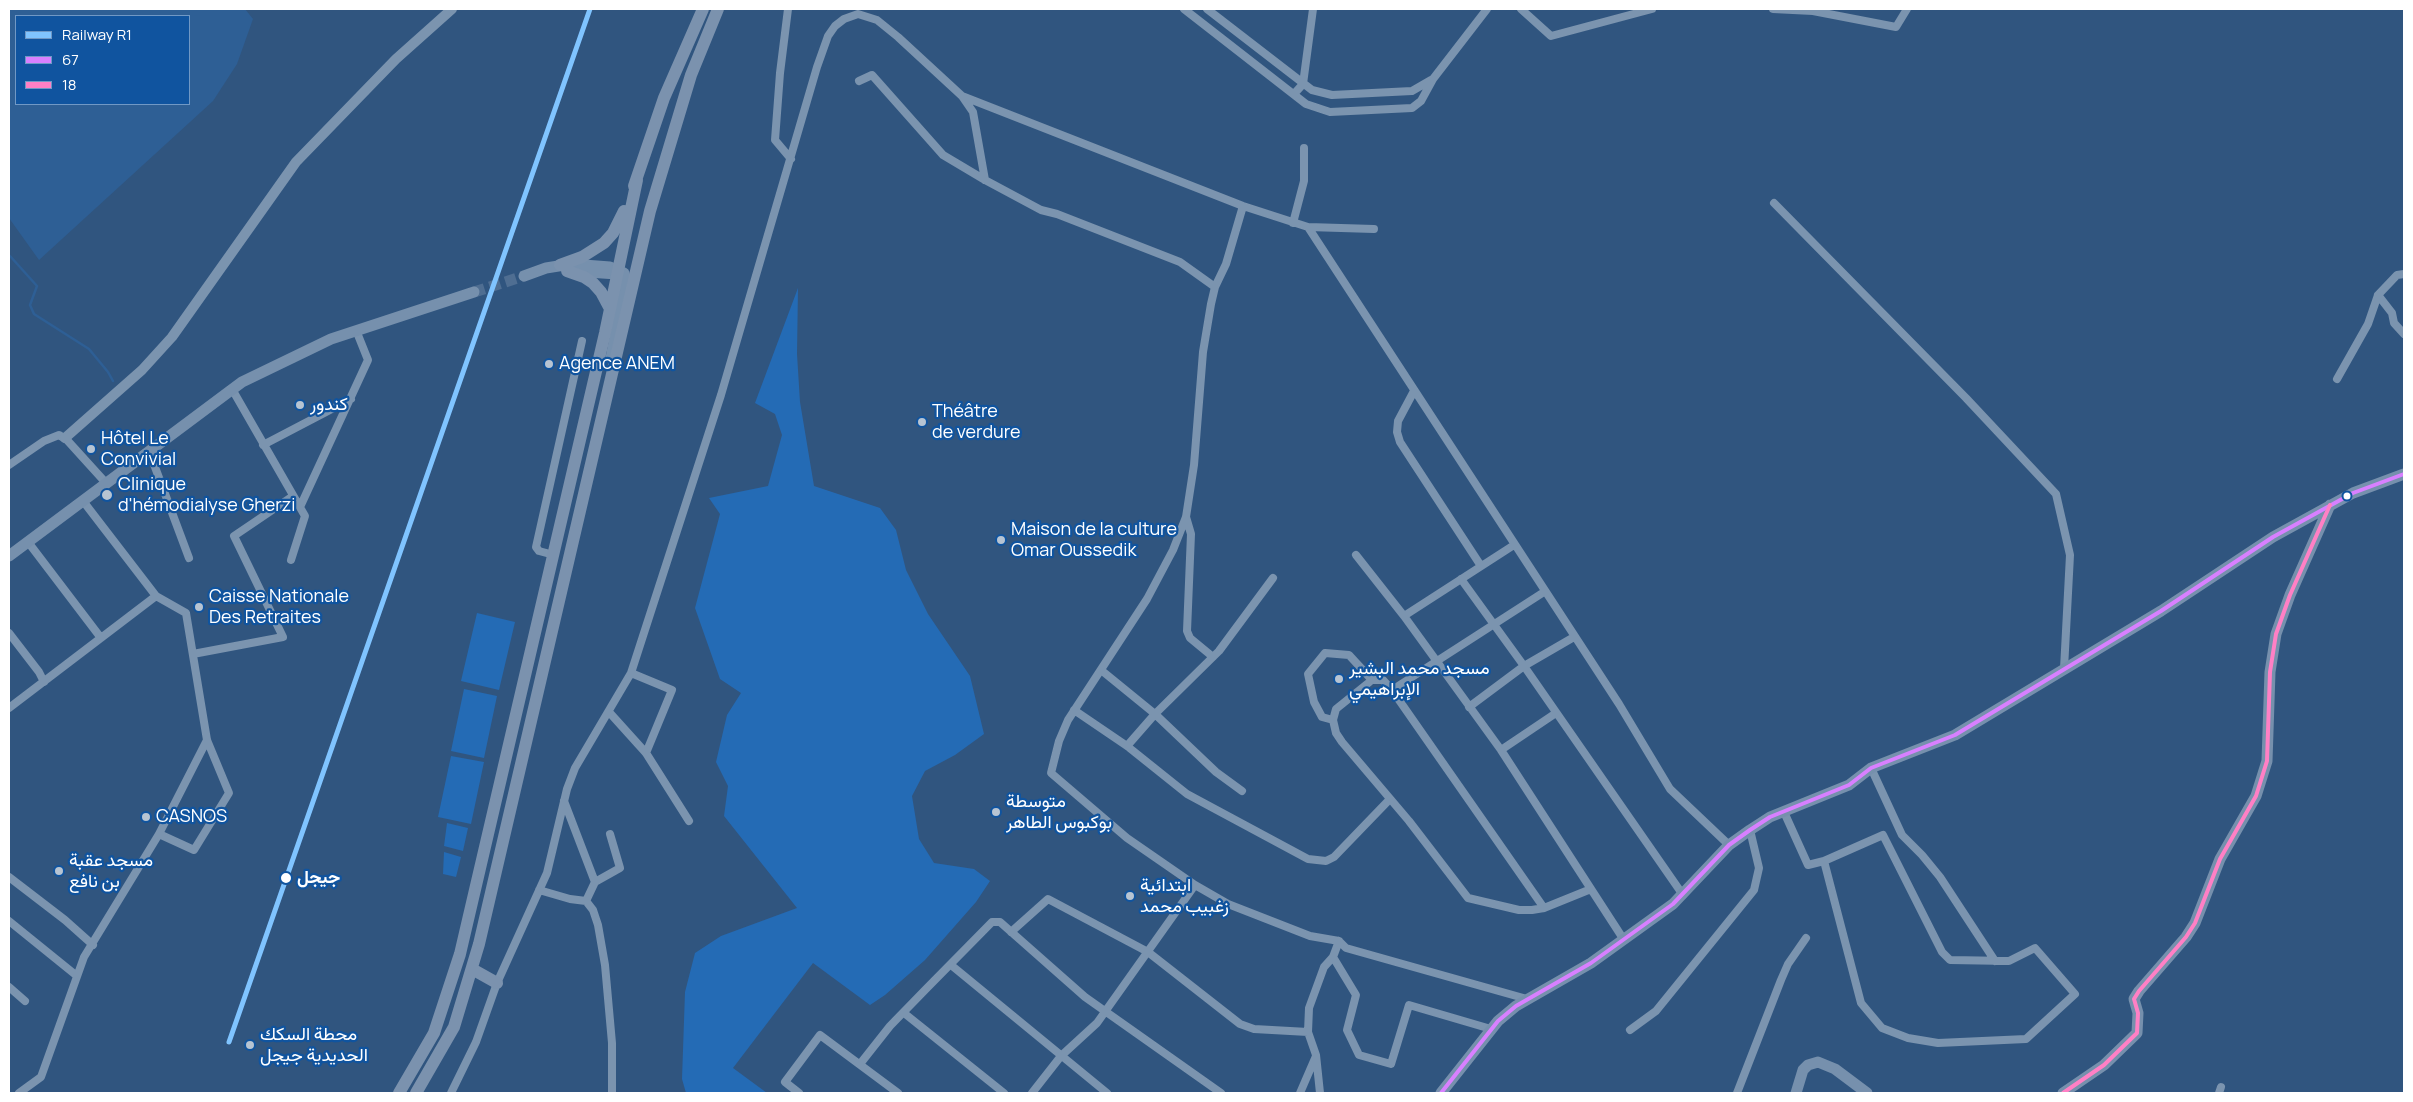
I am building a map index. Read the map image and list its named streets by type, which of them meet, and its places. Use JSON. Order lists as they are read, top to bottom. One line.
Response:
{"places":["Agence ANEM","كندور","Théâtre de verdure","Hôtel Le Convivial","Clinique d'hémodialyse Gherzi","Maison de la culture Omar Oussedik","Caisse Nationale Des Retraites","مسجد محمد البشير الإبراهيمي","متوسطة بوكبوس الطاهر","CASNOS","مسجد عقبة بن نافع","جيجل","ابتدائية زغبيب محمد","محطة السكك الحديدية جيجل"],"lines":["rail line R1","transit line 67","transit line 18"],"legend":["Railway R1","67","18"]}
